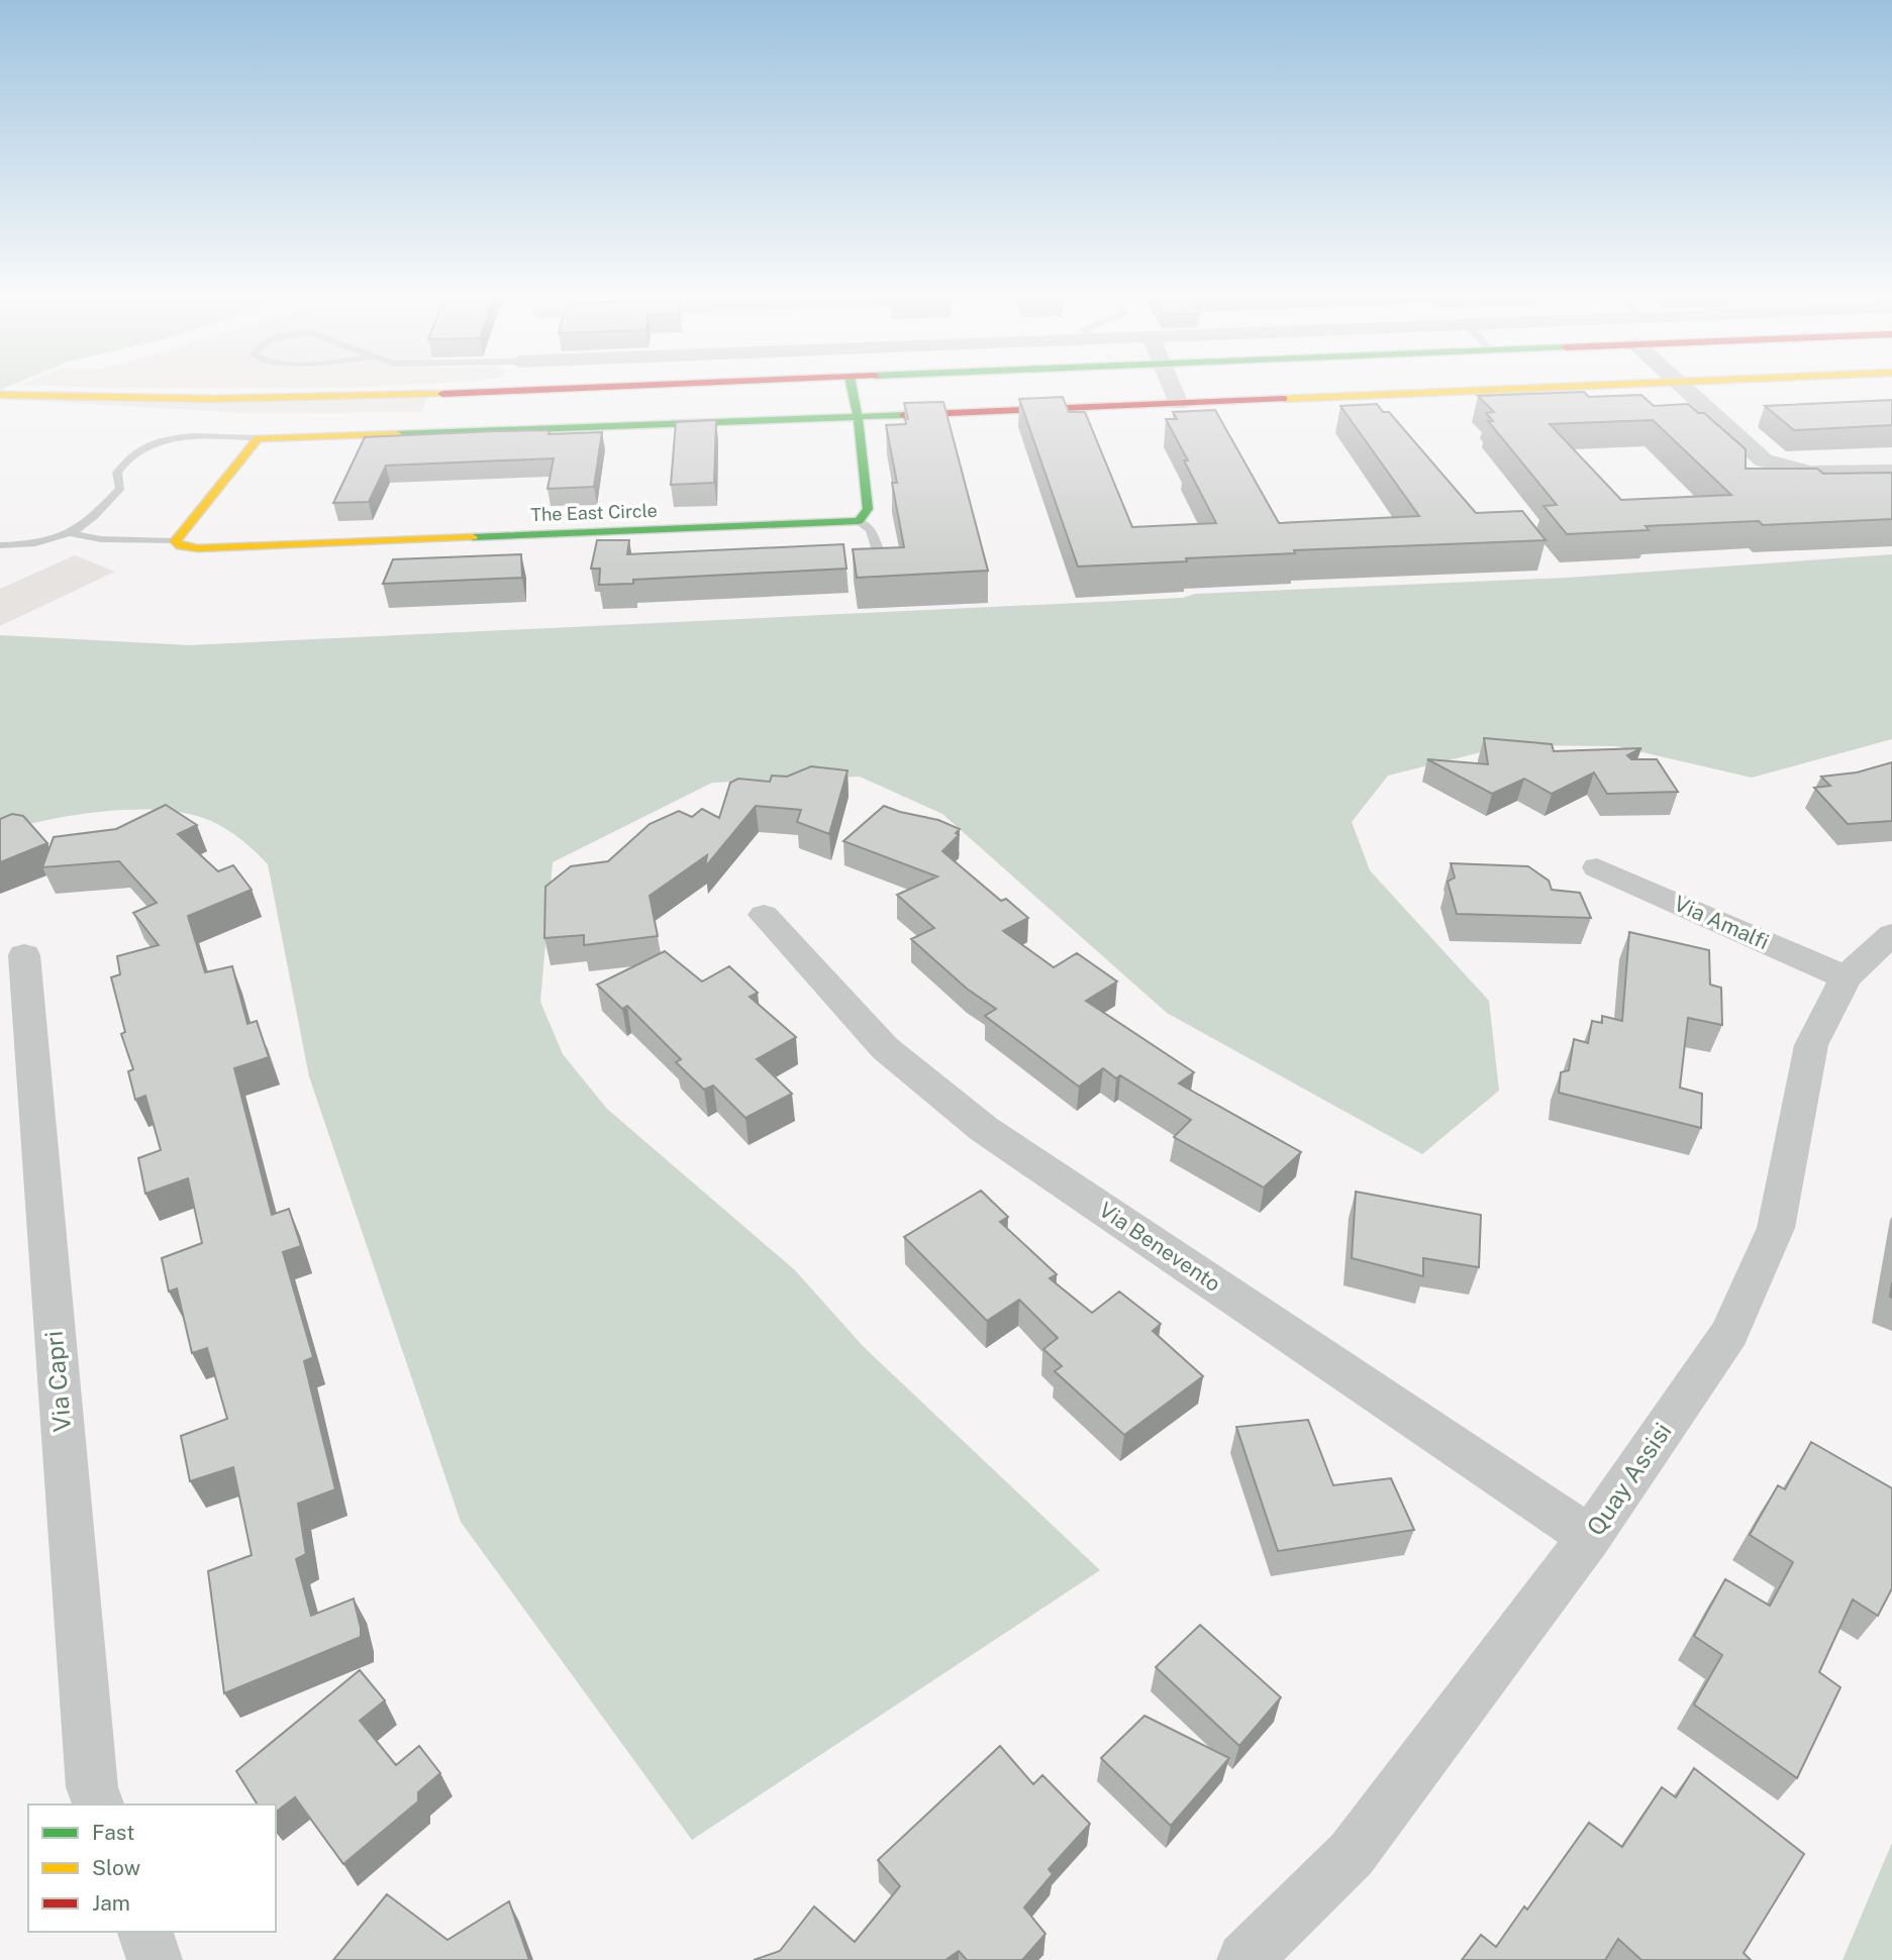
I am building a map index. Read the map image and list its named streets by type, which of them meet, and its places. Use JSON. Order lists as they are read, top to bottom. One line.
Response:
{"streets":{"street":["The East Circle","Via Amalfi","Via Benevento","Via Capri","Quay Assisi"]},"crossings":[["Via Amalfi","Quay Assisi"],["Via Benevento","Quay Assisi"]],"legend":["Fast","Slow","Jam"]}
